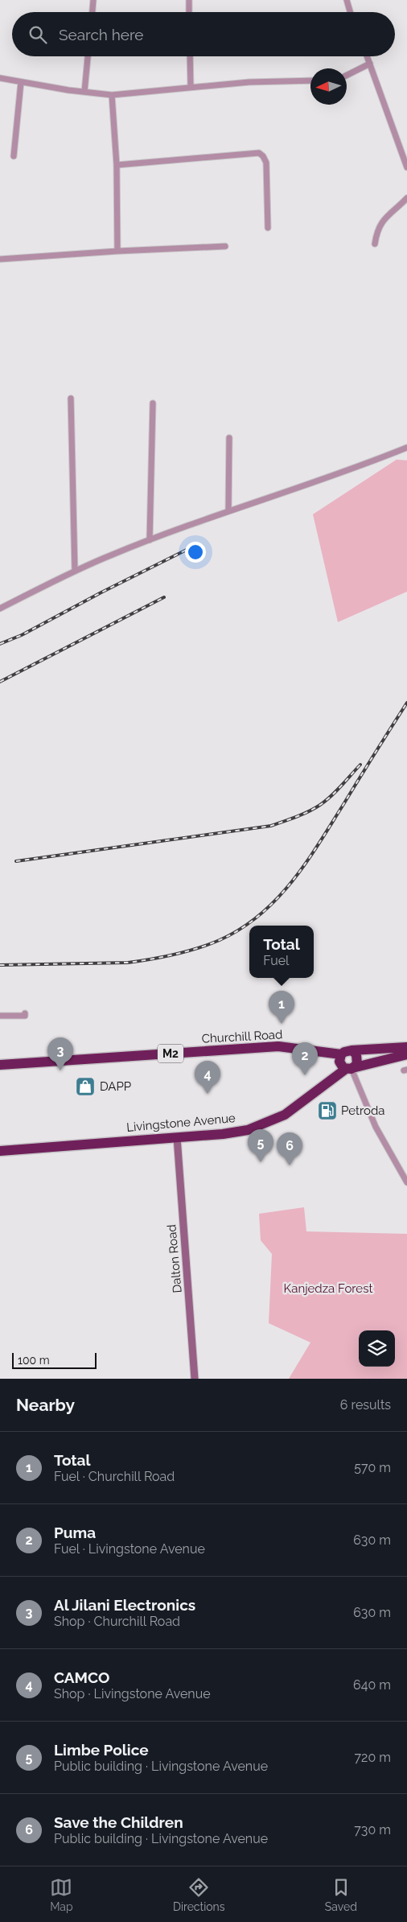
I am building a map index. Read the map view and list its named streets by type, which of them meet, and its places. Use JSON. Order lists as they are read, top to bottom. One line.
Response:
{"streets":{"highway":["Churchill Road","M2","Livingstone Avenue"],"main road":["Dalton Road"]},"crossings":[["Livingstone Avenue","Dalton Road"]],"parks":["Kanjedza Forest"],"places":{"shop":["DAPP"],"fuel station":["Petroda"]},"scale_bar":"100 m","north":"left","page":{"search":"Search here","popup":["Total","Fuel"],"pins":["1","3","2","4","5","6"],"scale":"100 m","heading":["Nearby","6 results"],"list":[{"mark":"1","name":"Total","note":"Fuel · Churchill Road","value":"570 m"},{"mark":"2","name":"Puma","note":"Fuel · Livingstone Avenue","value":"630 m"},{"mark":"3","name":"Al Jilani Electronics","note":"Shop · Churchill Road","value":"630 m"},{"mark":"4","name":"CAMCO","note":"Shop · Livingstone Avenue","value":"640 m"},{"mark":"5","name":"Limbe Police","note":"Public building · Livingstone Avenue","value":"720 m"},{"mark":"6","name":"Save the Children","note":"Public building · Livingstone Avenue","value":"730 m"}],"nav":["Map","Directions","Saved"]}}
